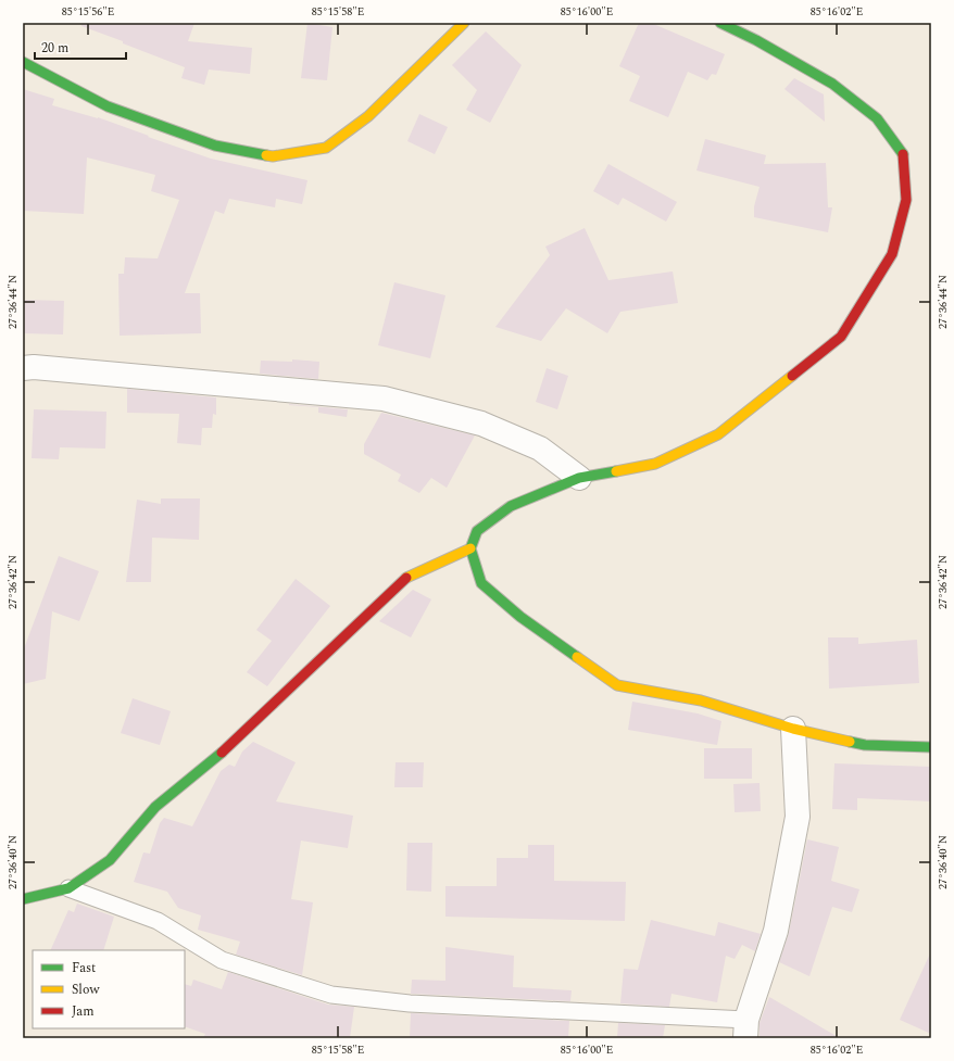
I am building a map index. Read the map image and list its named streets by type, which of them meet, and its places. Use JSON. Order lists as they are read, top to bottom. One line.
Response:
{"legend":["Fast","Slow","Jam"],"scale_bar":"20 m","coordinates":["85°15'56\"E","85°15'58\"E","85°16'00\"E","85°16'02\"E","27°36'44\"N","27°36'42\"N","27°36'40\"N"]}
